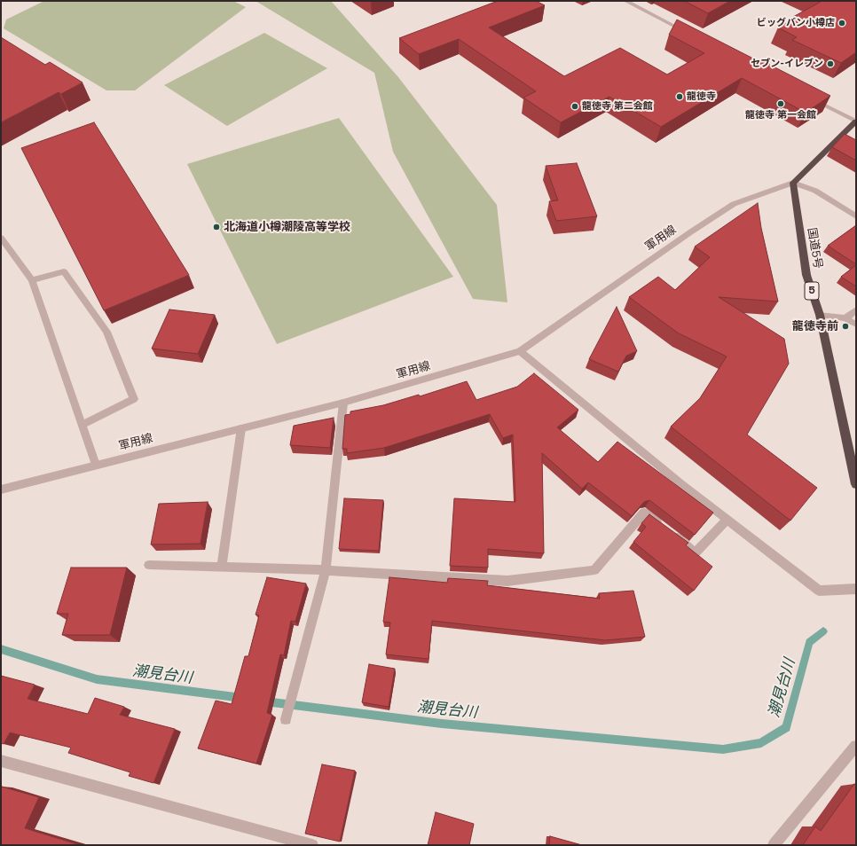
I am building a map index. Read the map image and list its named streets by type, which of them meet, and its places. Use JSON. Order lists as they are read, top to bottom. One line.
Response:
{"streets":{"highway":["国道5号","5"],"street":["軍用線"]},"crossings":[["軍用線","国道5号"]],"water":["潮見台川"],"places":["ビッグバン小樽店","セブン-イレブン","龍徳寺","龍徳寺 第一会館","龍徳寺 第二会館","北海道小樽潮陵高等学校","龍徳寺前"]}
